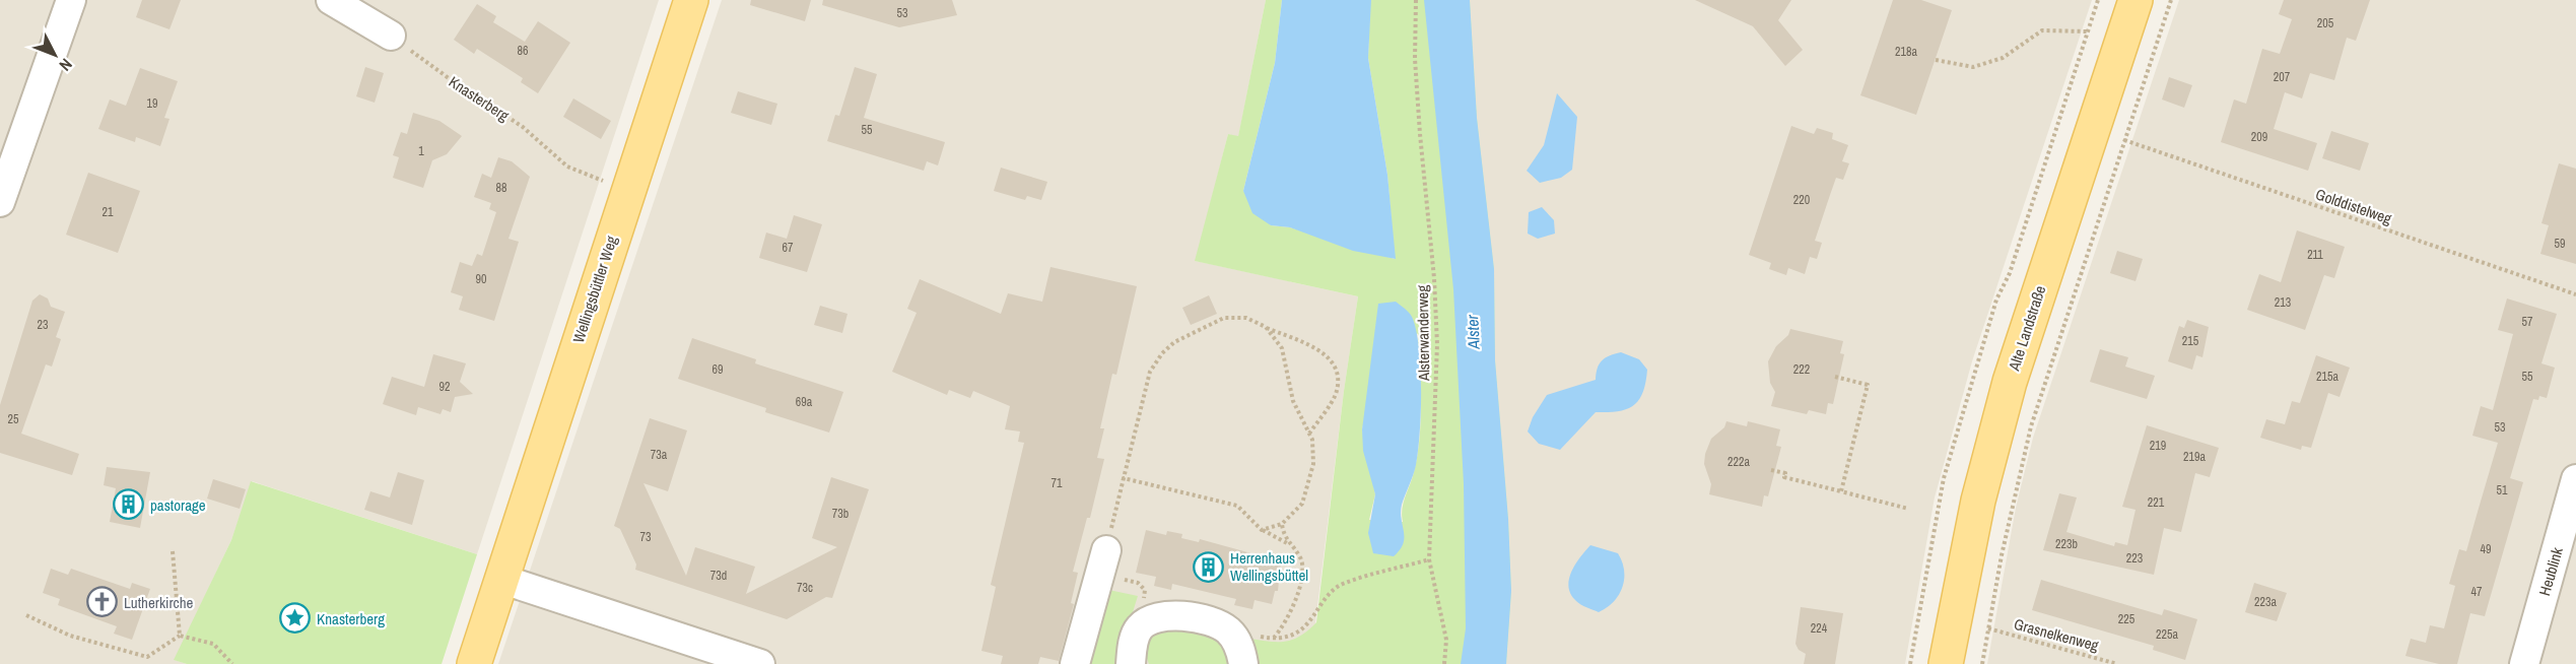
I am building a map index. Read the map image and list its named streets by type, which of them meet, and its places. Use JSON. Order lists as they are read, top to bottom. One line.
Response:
{"streets":{"main road":["Wellingsbüttler Weg","Alte Landstraße"],"street":["Heublink"],"path":["Knasterberg","Golddistelweg","Alsterwanderweg","Grasnelkenweg"]},"crossings":[["Knasterberg","Wellingsbüttler Weg"]],"water":["Alster"],"places":{"building":["pastorage","Herrenhaus Wellingsbüttel"],"church":["Lutherkirche"],"place":["Knasterberg"]},"house_numbers":["53","205","86","218a","207","19","55","209","1","88","220","21","59","67","211","90","213","57","23","215","69","222","215a","55","92","69a","25","53","219","73a","219a","222a","71","51","221","73b","73","223b","49","223","73d","73c","47","223a","225","224","225a"],"north":"bottom right"}
